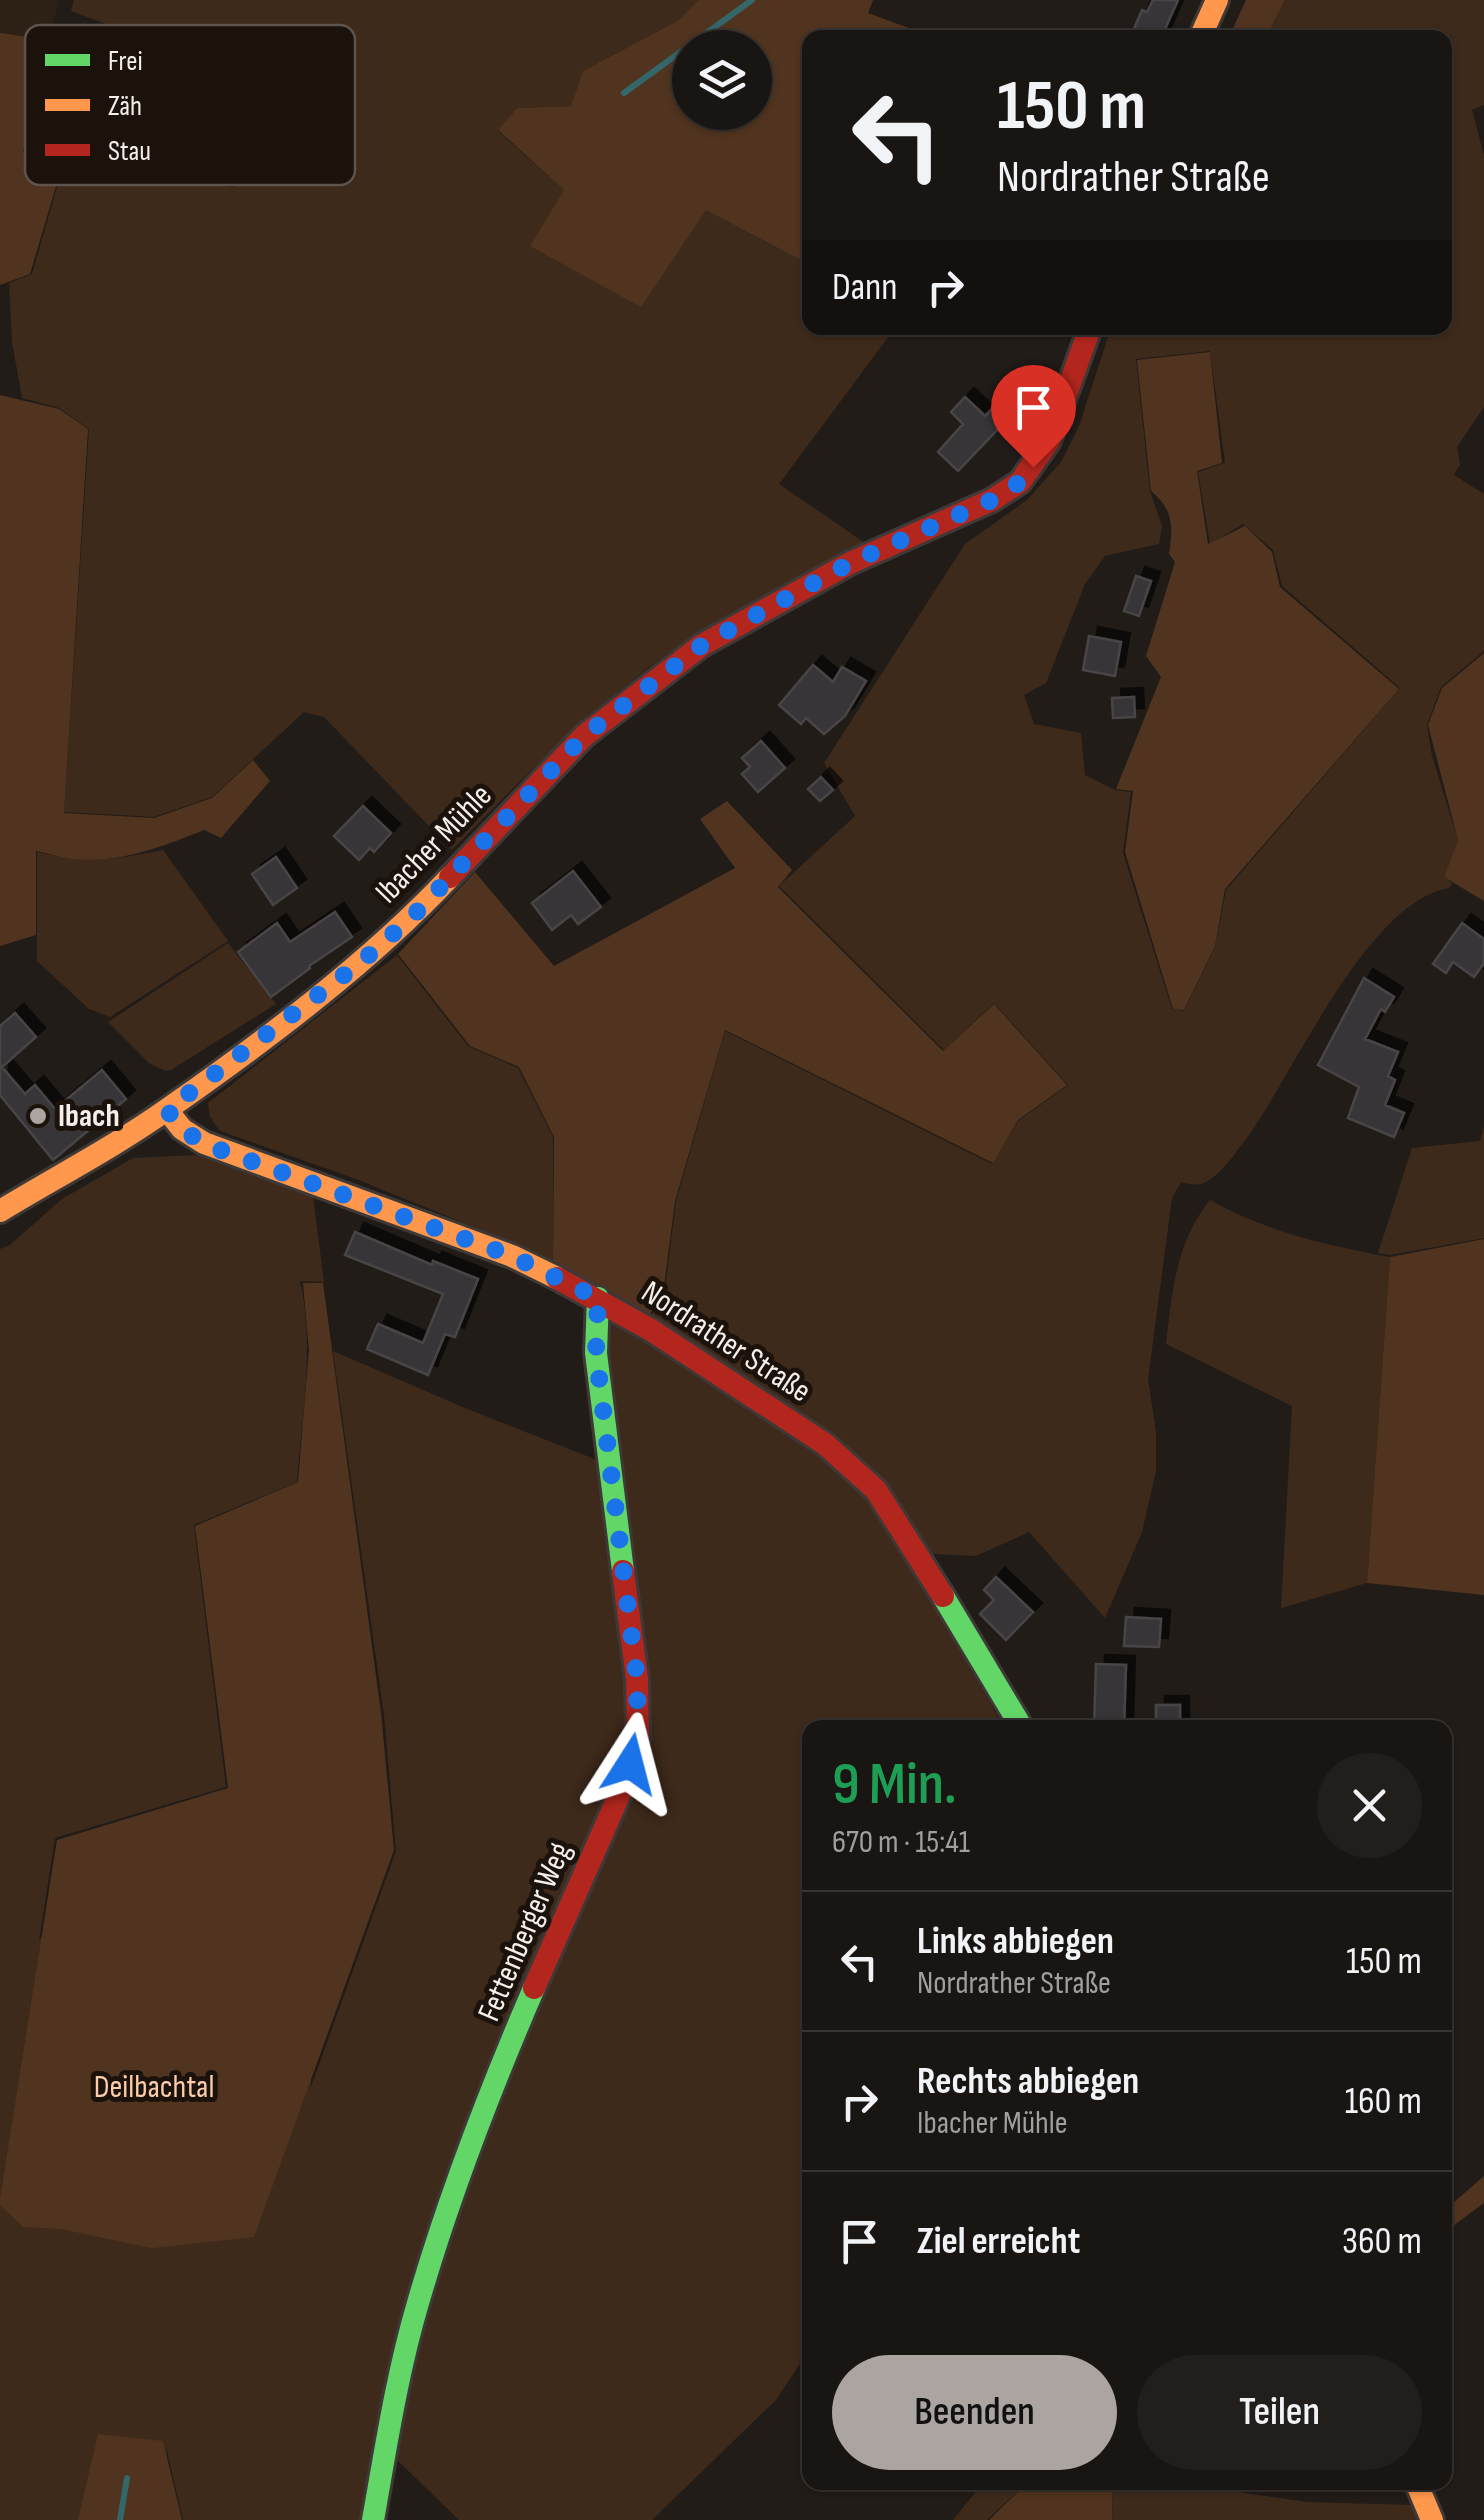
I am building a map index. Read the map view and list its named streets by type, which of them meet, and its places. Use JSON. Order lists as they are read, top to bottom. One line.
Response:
{"streets":{"main road":["Ibacher Mühle","Nordrather Straße","Fettenberger Weg"]},"crossings":[["Ibacher Mühle","Nordrather Straße"],["Nordrather Straße","Fettenberger Weg"]],"parks":["Deilbachtal"],"places":["Ibach"],"legend":["Frei","Zäh","Stau"],"page":{"turn":["150 m","Nordrather Straße"],"then":"Dann","heading":["9 Min.","670 m · 15:41"],"list":[{"name":"Links abbiegen","note":"Nordrather Straße","value":"150 m"},{"name":"Rechts abbiegen","note":"Ibacher Mühle","value":"160 m"},{"name":"Ziel erreicht","value":"360 m"}],"buttons":["Beenden","Teilen"]}}
